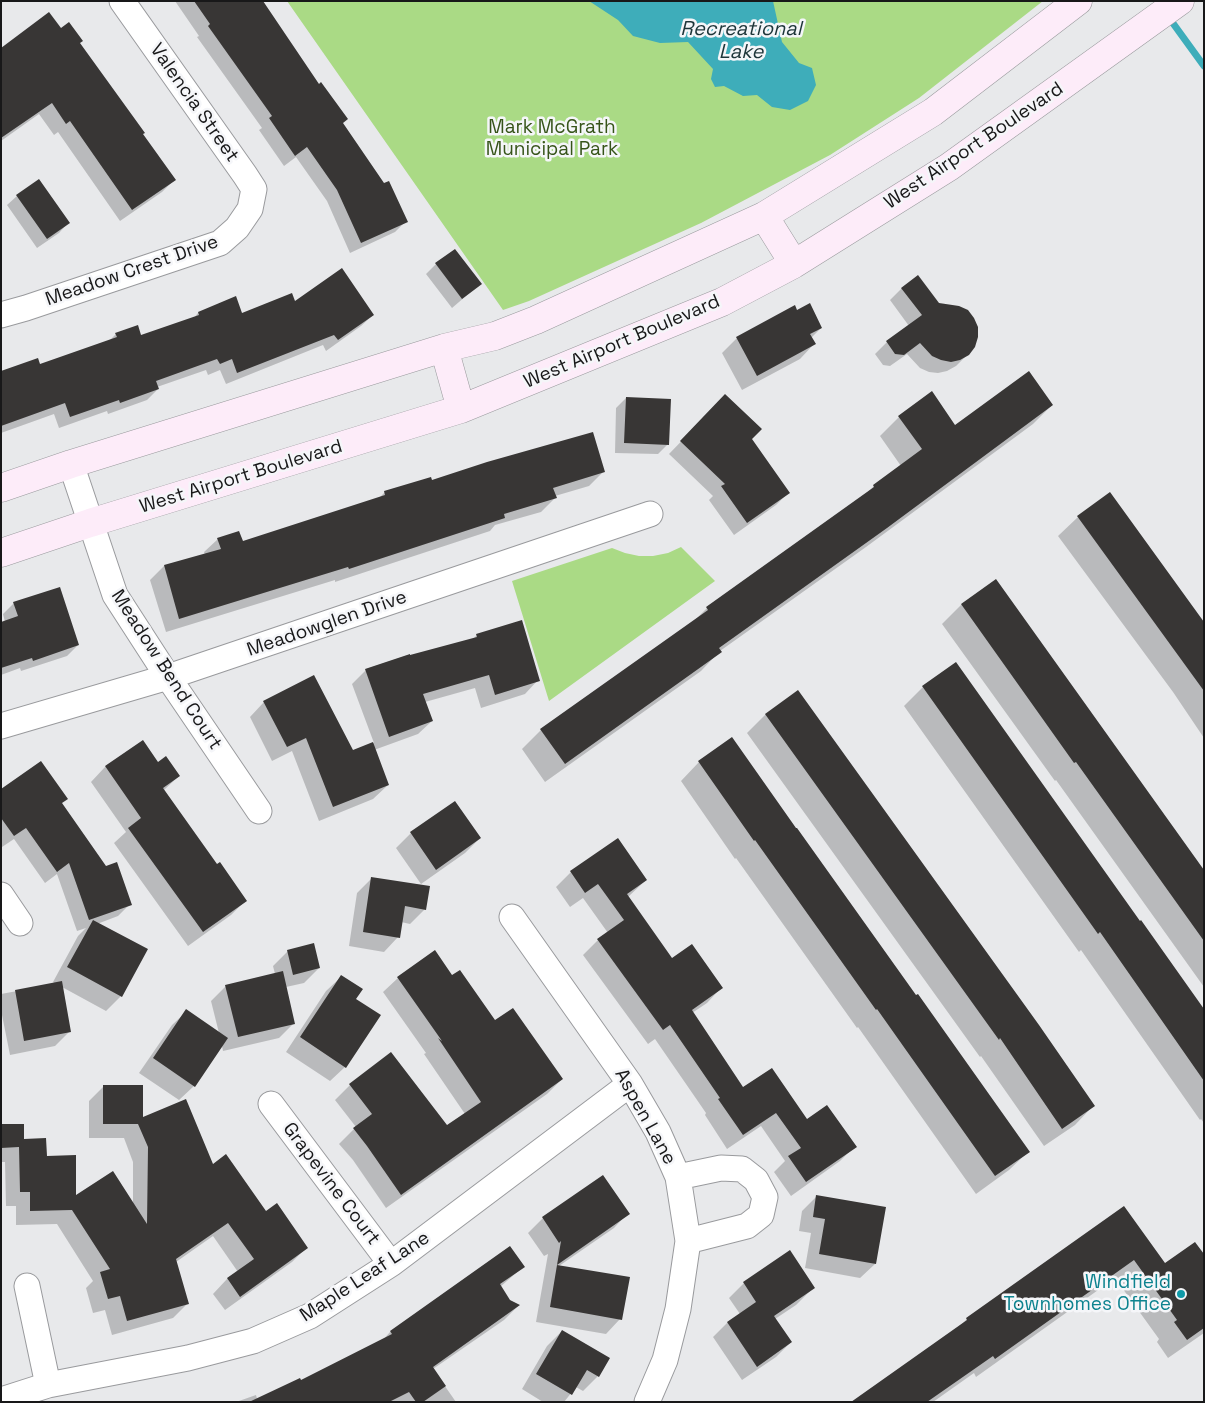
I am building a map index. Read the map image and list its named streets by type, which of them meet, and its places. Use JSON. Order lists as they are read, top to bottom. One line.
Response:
{"streets":{"main road":["West Airport Boulevard"],"street":["Valencia Street","Meadow Crest Drive","Meadowglen Drive","Meadow Bend Court","Aspen Lane","Grapevine Court","Maple Leaf Lane"]},"crossings":[["Valencia Street","Meadow Crest Drive"],["West Airport Boulevard","Meadow Bend Court"],["Meadowglen Drive","Meadow Bend Court"],["Aspen Lane","Maple Leaf Lane"],["Grapevine Court","Maple Leaf Lane"]],"water":["Recreational Lake"],"parks":["Mark McGrath Municipal Park"],"places":["Windfield Townhomes Office"]}
